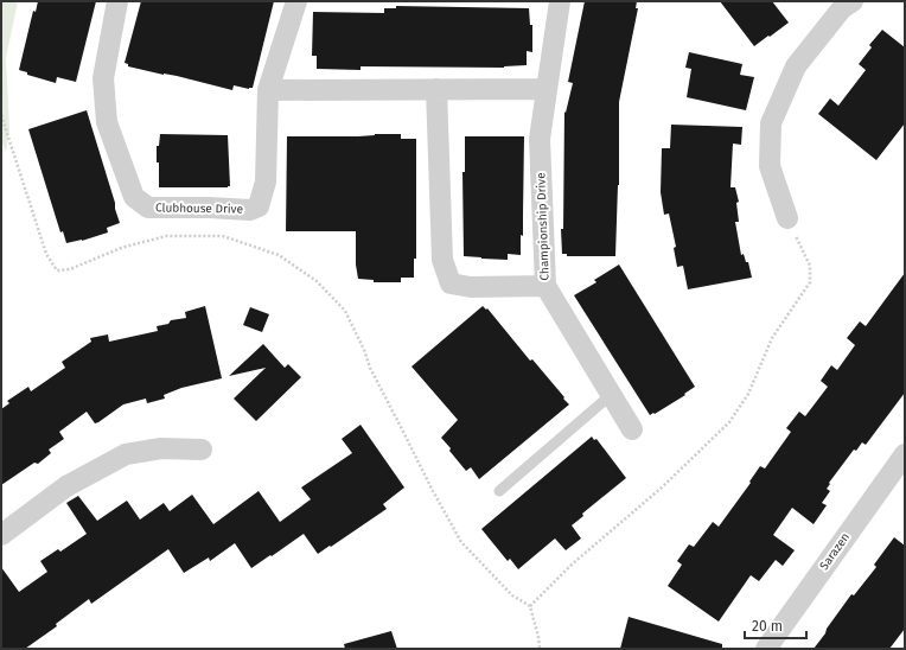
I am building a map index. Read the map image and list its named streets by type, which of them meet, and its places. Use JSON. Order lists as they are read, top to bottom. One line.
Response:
{"streets":{"street":["Clubhouse Drive","Championship Drive","Sarazen"]},"scale_bar":"20 m"}
